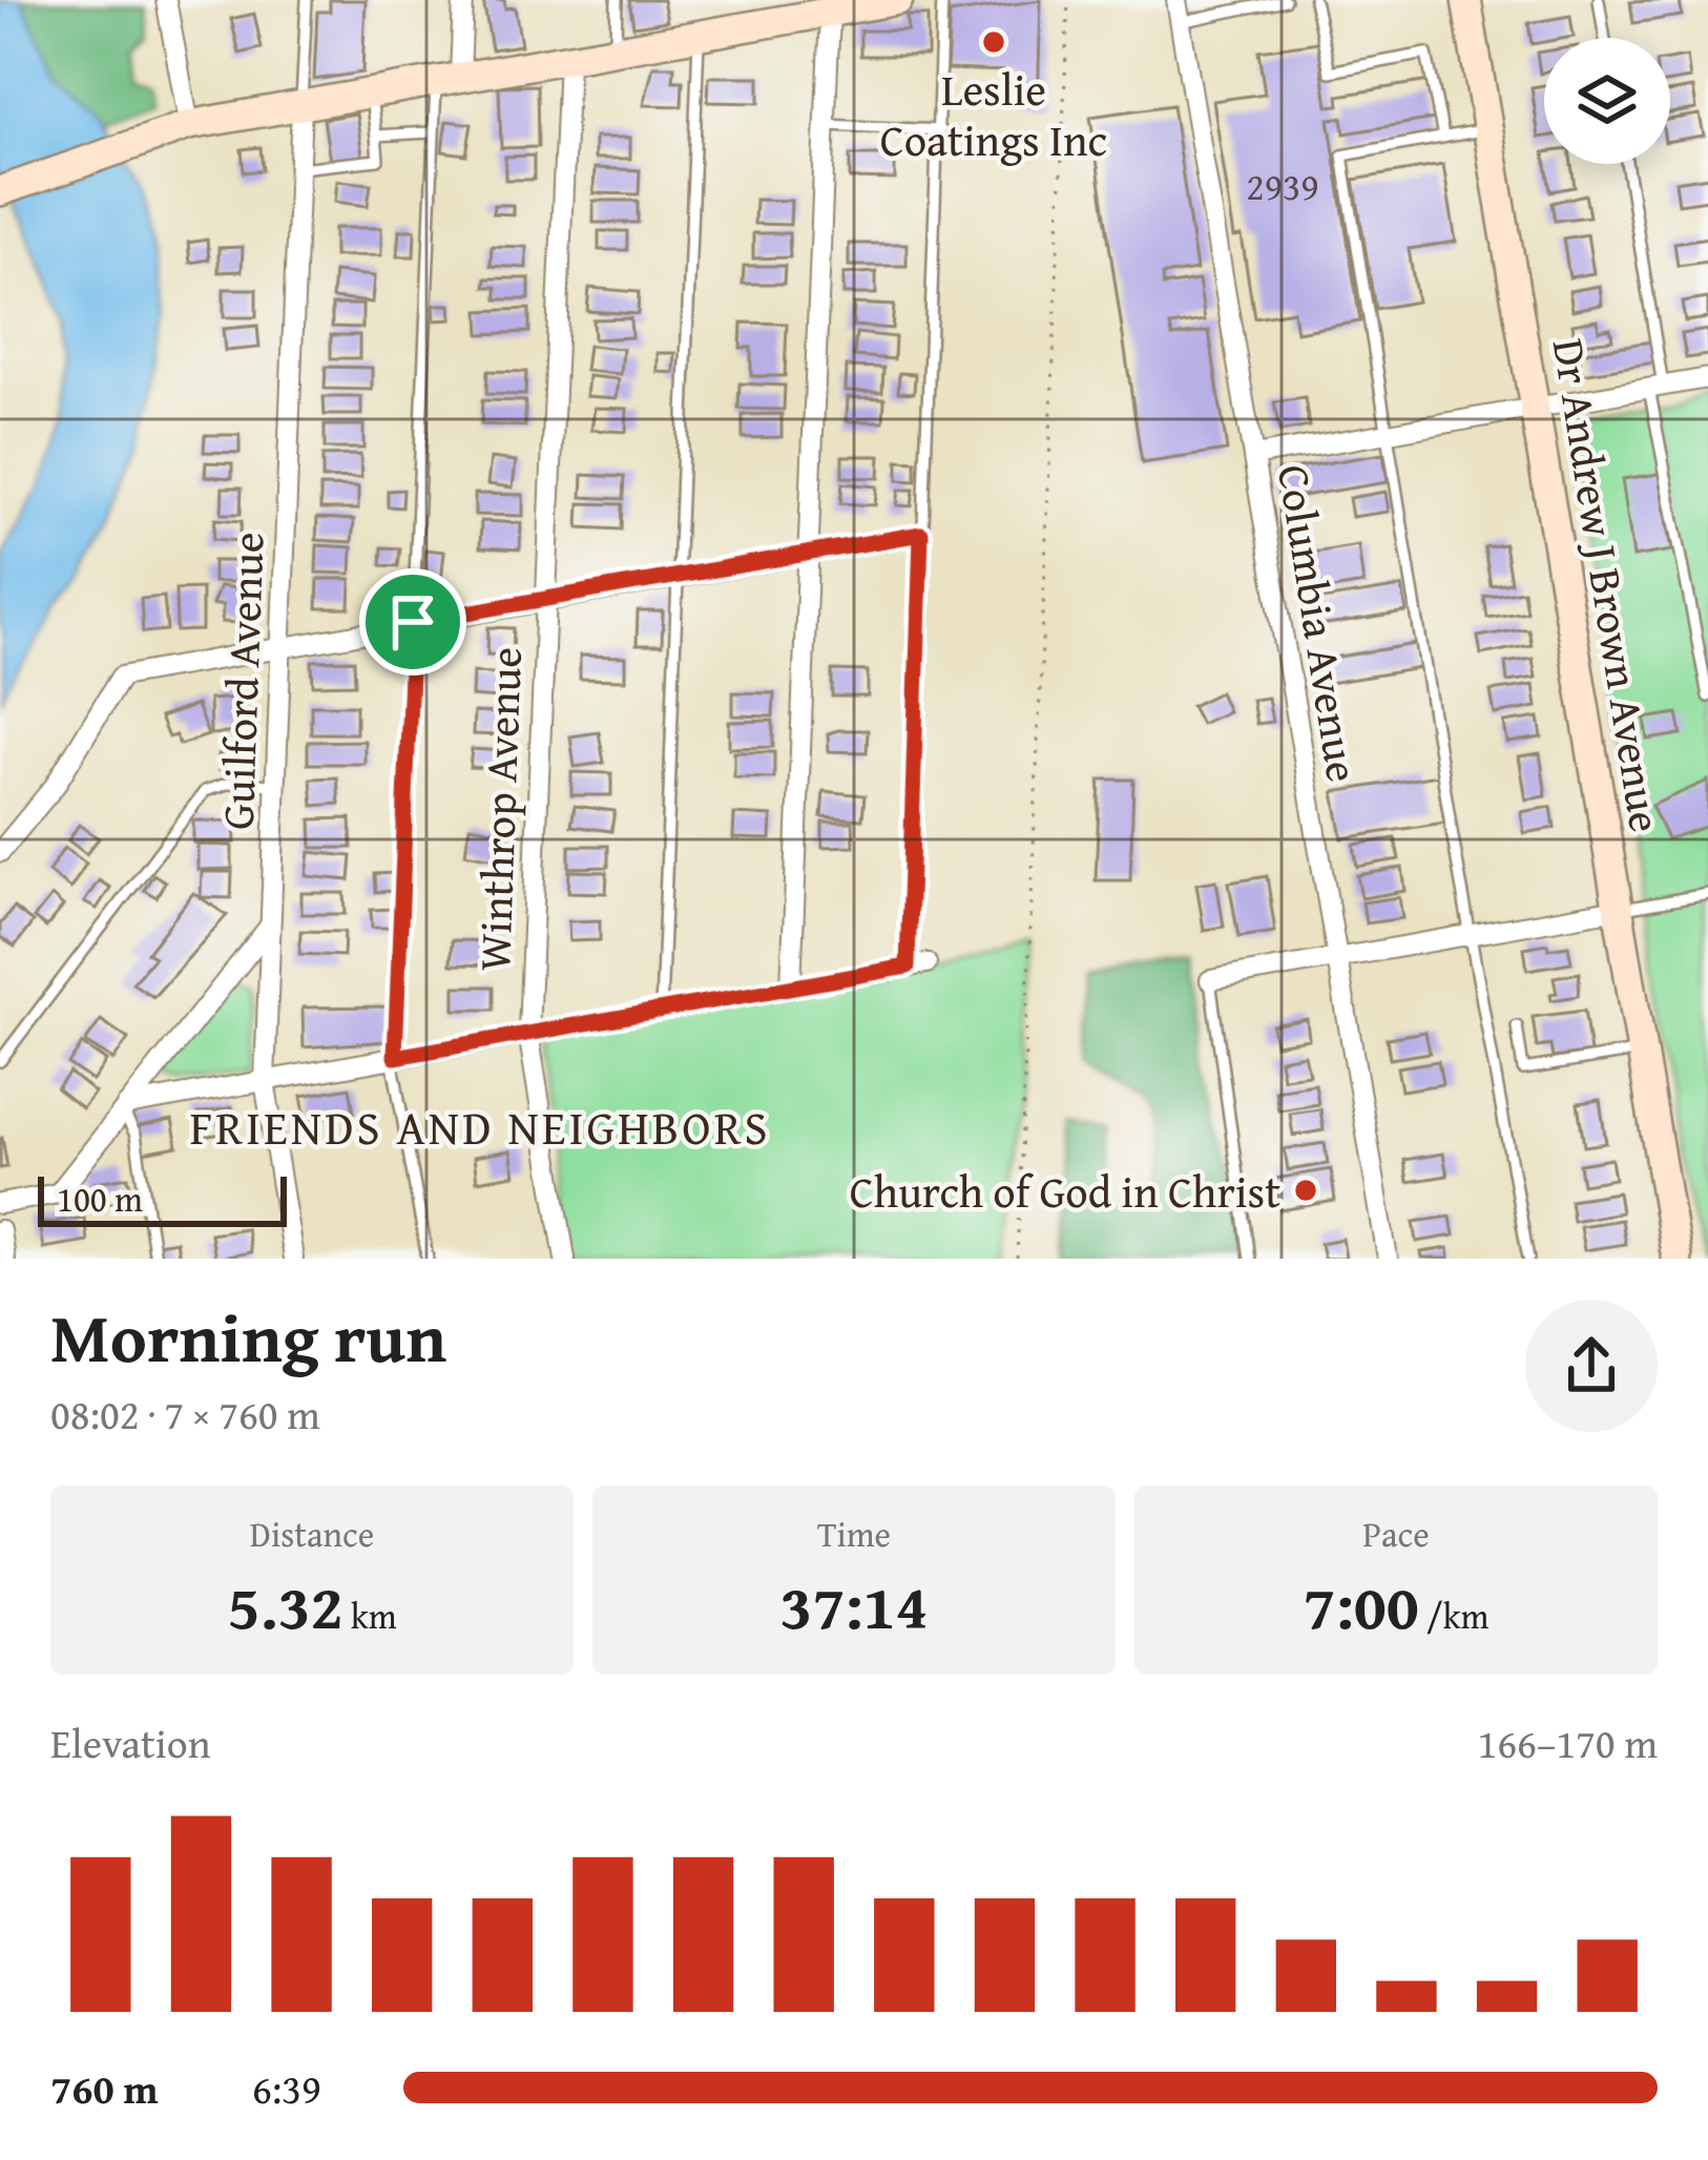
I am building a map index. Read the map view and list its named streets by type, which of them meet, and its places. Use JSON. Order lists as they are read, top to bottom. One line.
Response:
{"streets":{"main road":["Dr Andrew J Brown Avenue"],"street":["Columbia Avenue","Guilford Avenue","Winthrop Avenue"]},"districts":["FRIENDS AND NEIGHBORS"],"places":["Leslie Coatings Inc","Church of God in Christ"],"house_numbers":["2939"],"scale_bar":"100 m","page":{"scale":"100 m","heading":["Morning run","08:02 · 7 × 760 m"],"stats":[["Distance","5.32 km"],["Time","37:14"],["Pace","7:00 /km"]],"chart":["Elevation","166–170 m"],"list":[{"name":"760 m","note":"6:39"}]}}
